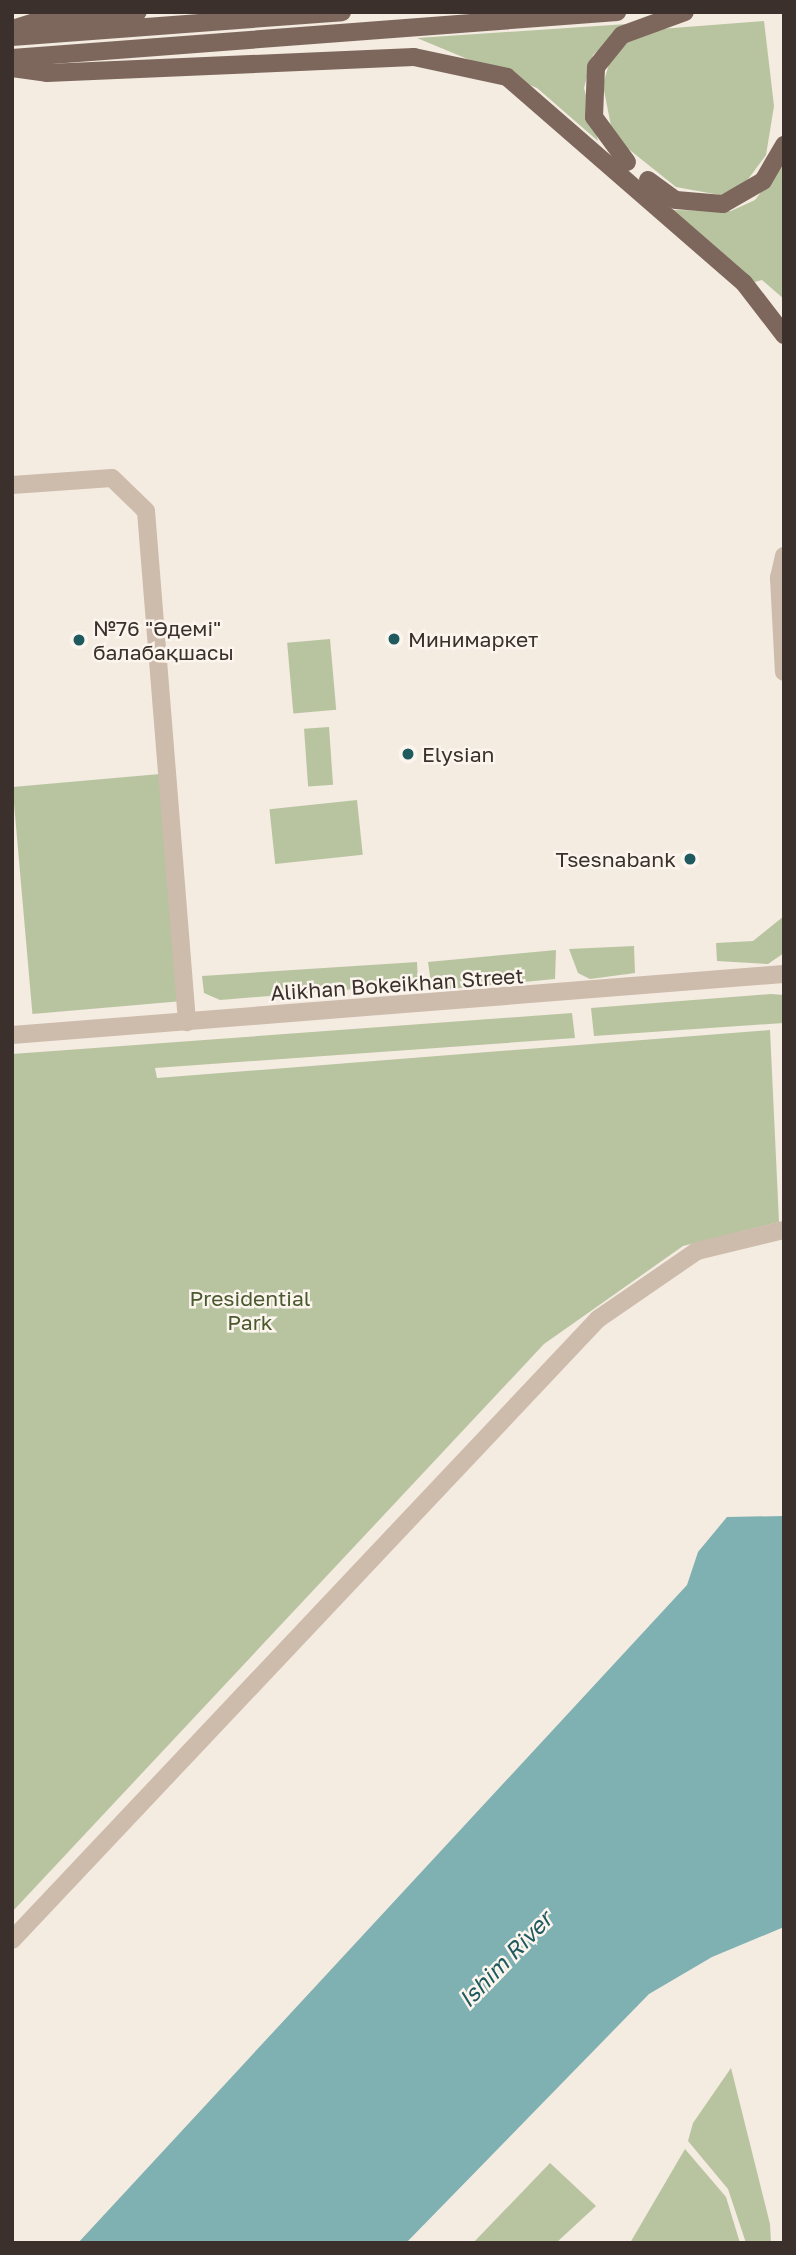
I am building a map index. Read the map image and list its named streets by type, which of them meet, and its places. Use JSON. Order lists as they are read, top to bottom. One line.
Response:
{"streets":{"street":["Alikhan Bokeikhan Street"]},"water":["Ishim River"],"parks":["Presidential Park"],"places":["Минимаркет","№76 \"Әдемі\" балабақшасы","Elysian","Tsesnabank"]}
